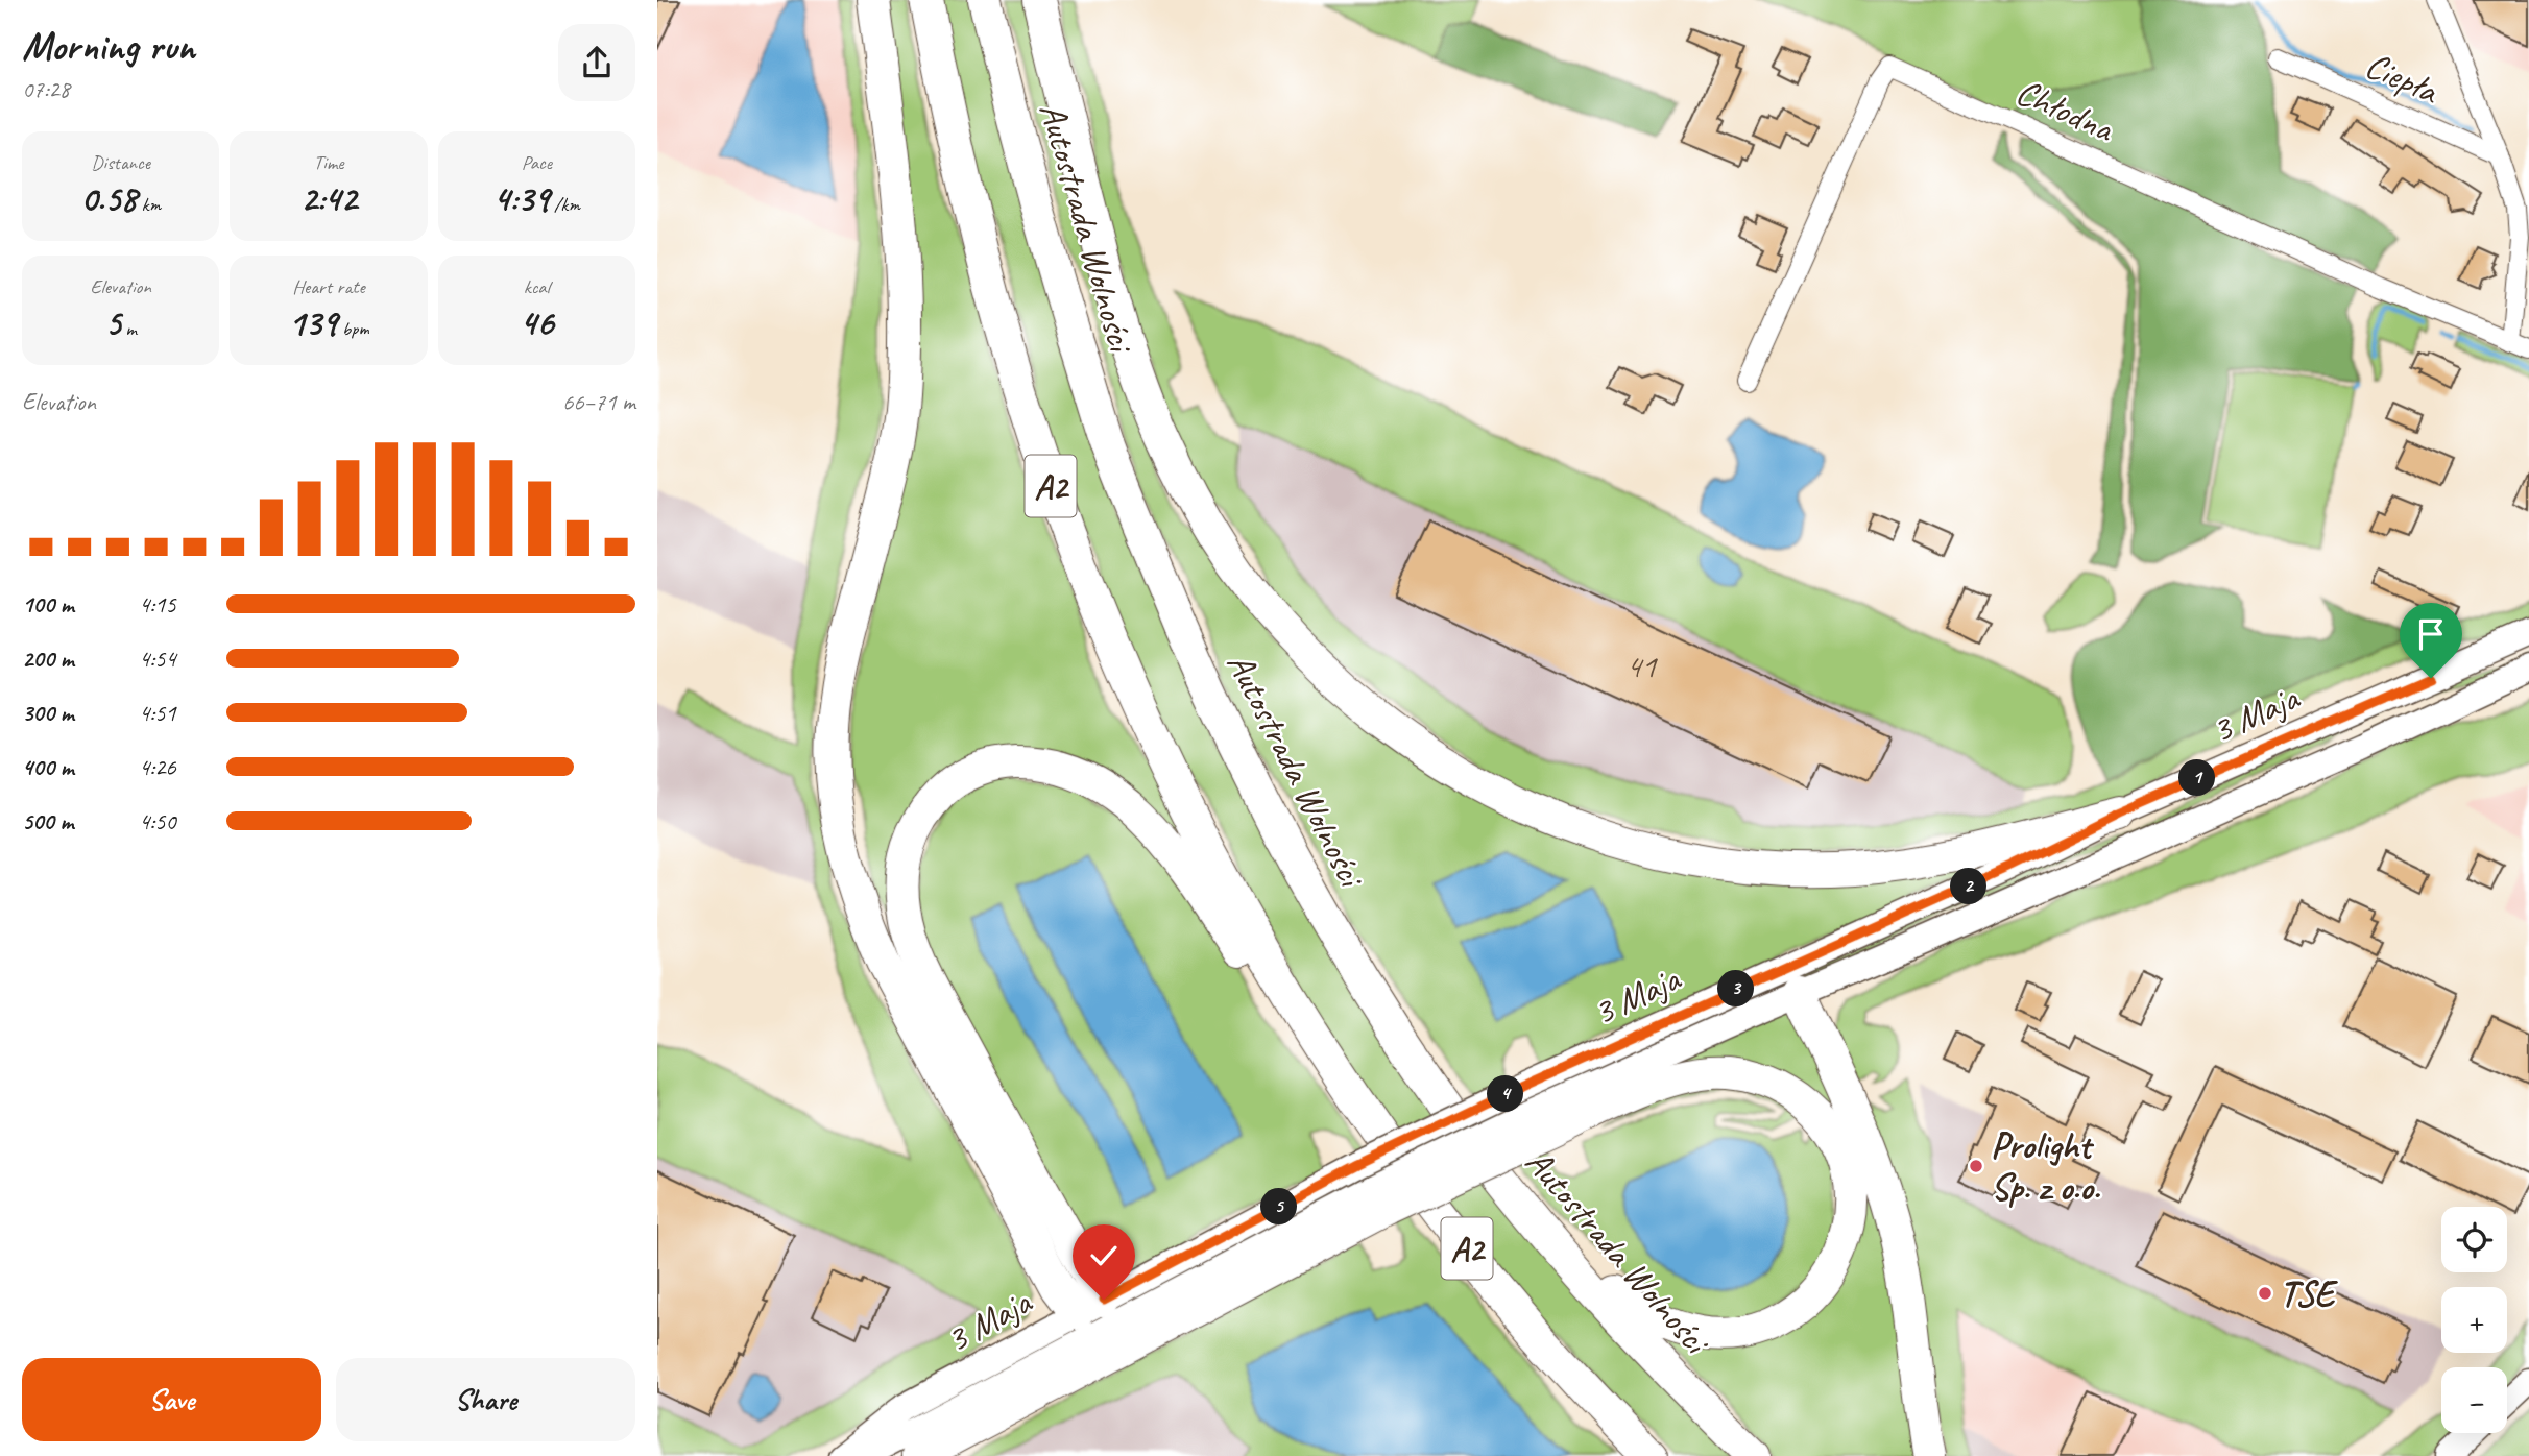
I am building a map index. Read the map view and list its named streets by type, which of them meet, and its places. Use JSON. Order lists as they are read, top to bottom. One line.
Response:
{"streets":{"highway":["Autostrada Wolności","A2"],"main road":["3 Maja"],"street":["Ciepła","Chłodna"]},"crossings":[["Ciepła","Chłodna"]],"places":["Prolight Sp. z o.o.","TSE"],"house_numbers":["41"],"page":{"heading":["Morning run","07:28"],"stats":[["Distance","0.58 km"],["Time","2:42"],["Pace","4:39 /km"],["Elevation","5 m"],["Heart rate","139 bpm"],["kcal","46"]],"chart":["Elevation","66–71 m"],"list":[{"name":"100 m","note":"4:15"},{"name":"200 m","note":"4:54"},{"name":"300 m","note":"4:51"},{"name":"400 m","note":"4:26"},{"name":"500 m","note":"4:50"}],"pins":["1","2","3","4","5"],"map_buttons":["+","−"],"buttons":["Save","Share"]}}
